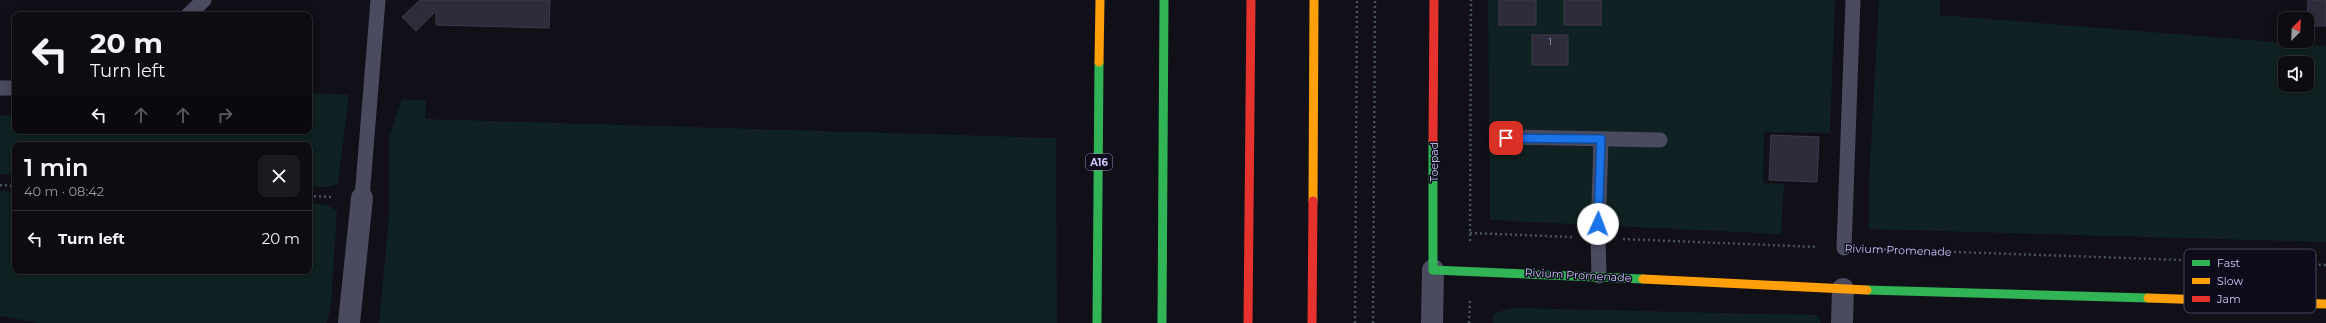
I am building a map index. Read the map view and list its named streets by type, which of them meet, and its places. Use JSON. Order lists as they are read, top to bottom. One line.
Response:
{"streets":{"main road":["A16","Toepad","Rivium Promenade"]},"crossings":[["Toepad","Rivium Promenade"]],"house_numbers":["1"],"legend":["Fast","Slow","Jam"],"north":"top right","page":{"turn":["20 m","Turn left"],"heading":["1 min","40 m · 08:42"],"list":[{"name":"Turn left","value":"20 m"}]}}
